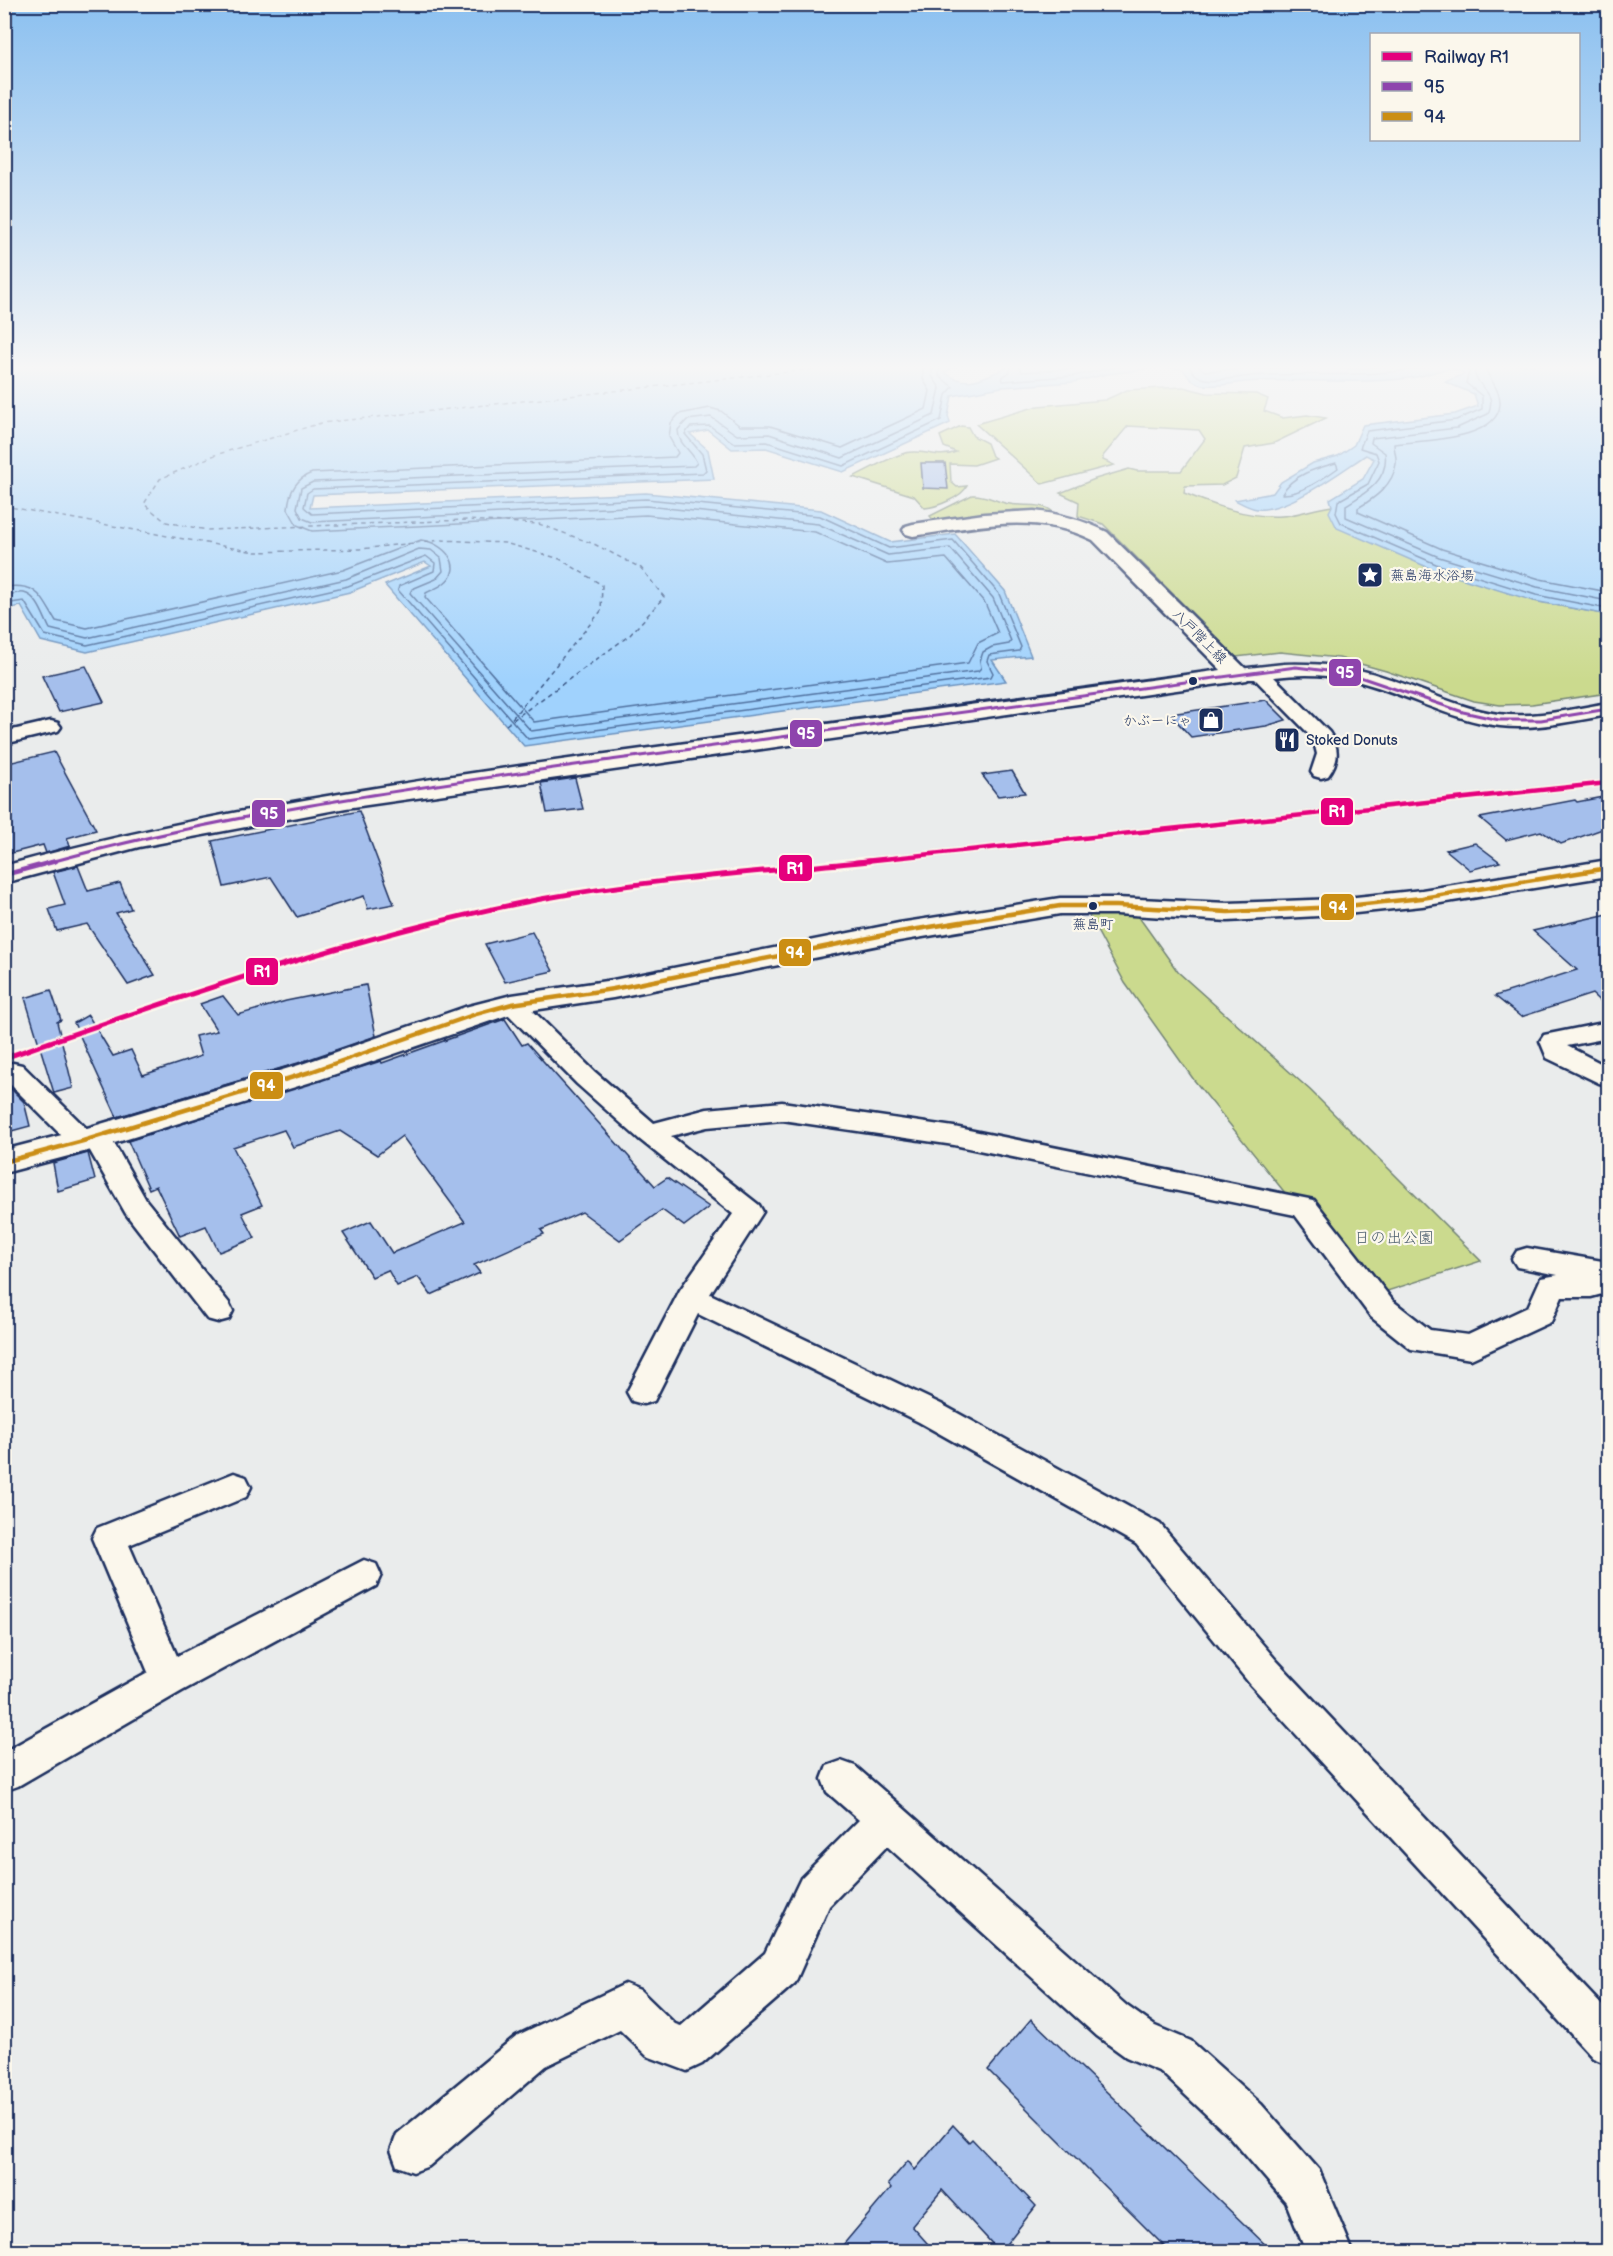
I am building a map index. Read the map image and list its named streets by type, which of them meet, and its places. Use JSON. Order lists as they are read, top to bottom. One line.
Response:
{"streets":{"main road":["八戸階上線"]},"parks":["日の出公園"],"places":{"place":["蕪島海水浴場"],"shop":["かぶーにゃ"],"restaurant":["Stoked Donuts"],"other":["蕪島町"]},"lines":["transit line 95","rail line R1","transit line 94"],"legend":["Railway R1","95","94"]}
